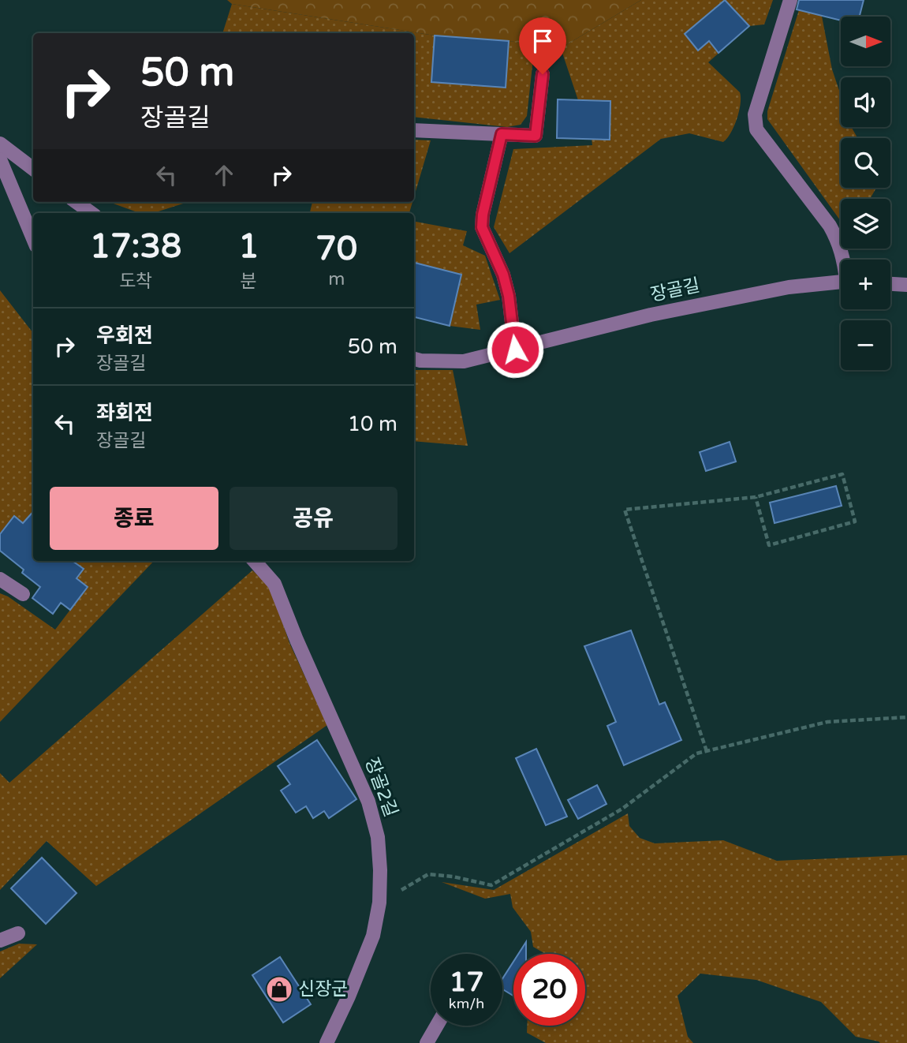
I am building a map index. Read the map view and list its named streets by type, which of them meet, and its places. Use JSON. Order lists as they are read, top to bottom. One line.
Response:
{"streets":{"lane":["장골길","장골2길"]},"places":{"shop":["신장군"]},"north":"right","page":{"map_buttons":["+","−"],"turn":["50 m","장골길"],"eta":["17:38","도착","1","분","70","m"],"list":[{"name":"우회전","note":"장골길","value":"50 m"},{"name":"좌회전","note":"장골길","value":"10 m"}],"buttons":["종료","공유"],"speed":"17 km/h","limit":"20"}}
